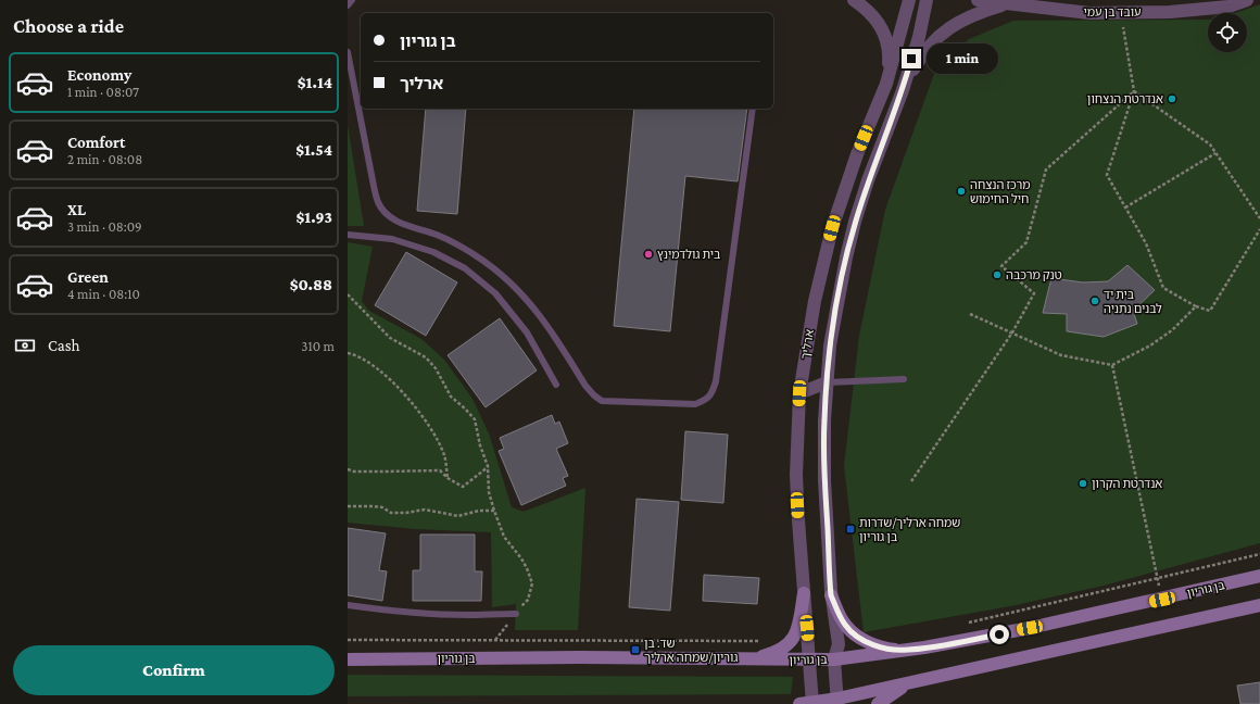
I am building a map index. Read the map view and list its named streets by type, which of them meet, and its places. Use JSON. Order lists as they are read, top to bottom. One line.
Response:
{"streets":{"main road":["בן גוריון"],"street":["עובד בן עמי","ארליך"]},"crossings":[["ארליך","בן גוריון"]],"places":{"other":["אנדרטת הנצחון","מרכז הנצחה חיל החימוש","בית גולדמינץ","טנק מרכבה","בית יד לבנים נתניה","אנדרטת הקרון"],"transit":["שמחה ארליך/שדרות בן גוריון","שד. בן גוריון/שמחה ארליך"]},"page":{"heading":"Choose a ride","banner":["בן גוריון","ארליך"],"bubble":"1 min","list":[{"name":"Economy","note":"1 min · 08:07","value":"$1.14"},{"name":"Comfort","note":"2 min · 08:08","value":"$1.54"},{"name":"XL","note":"3 min · 08:09","value":"$1.93"},{"name":"Green","note":"4 min · 08:10","value":"$0.88"}],"pay":["Cash","310 m"],"buttons":"Confirm"}}
